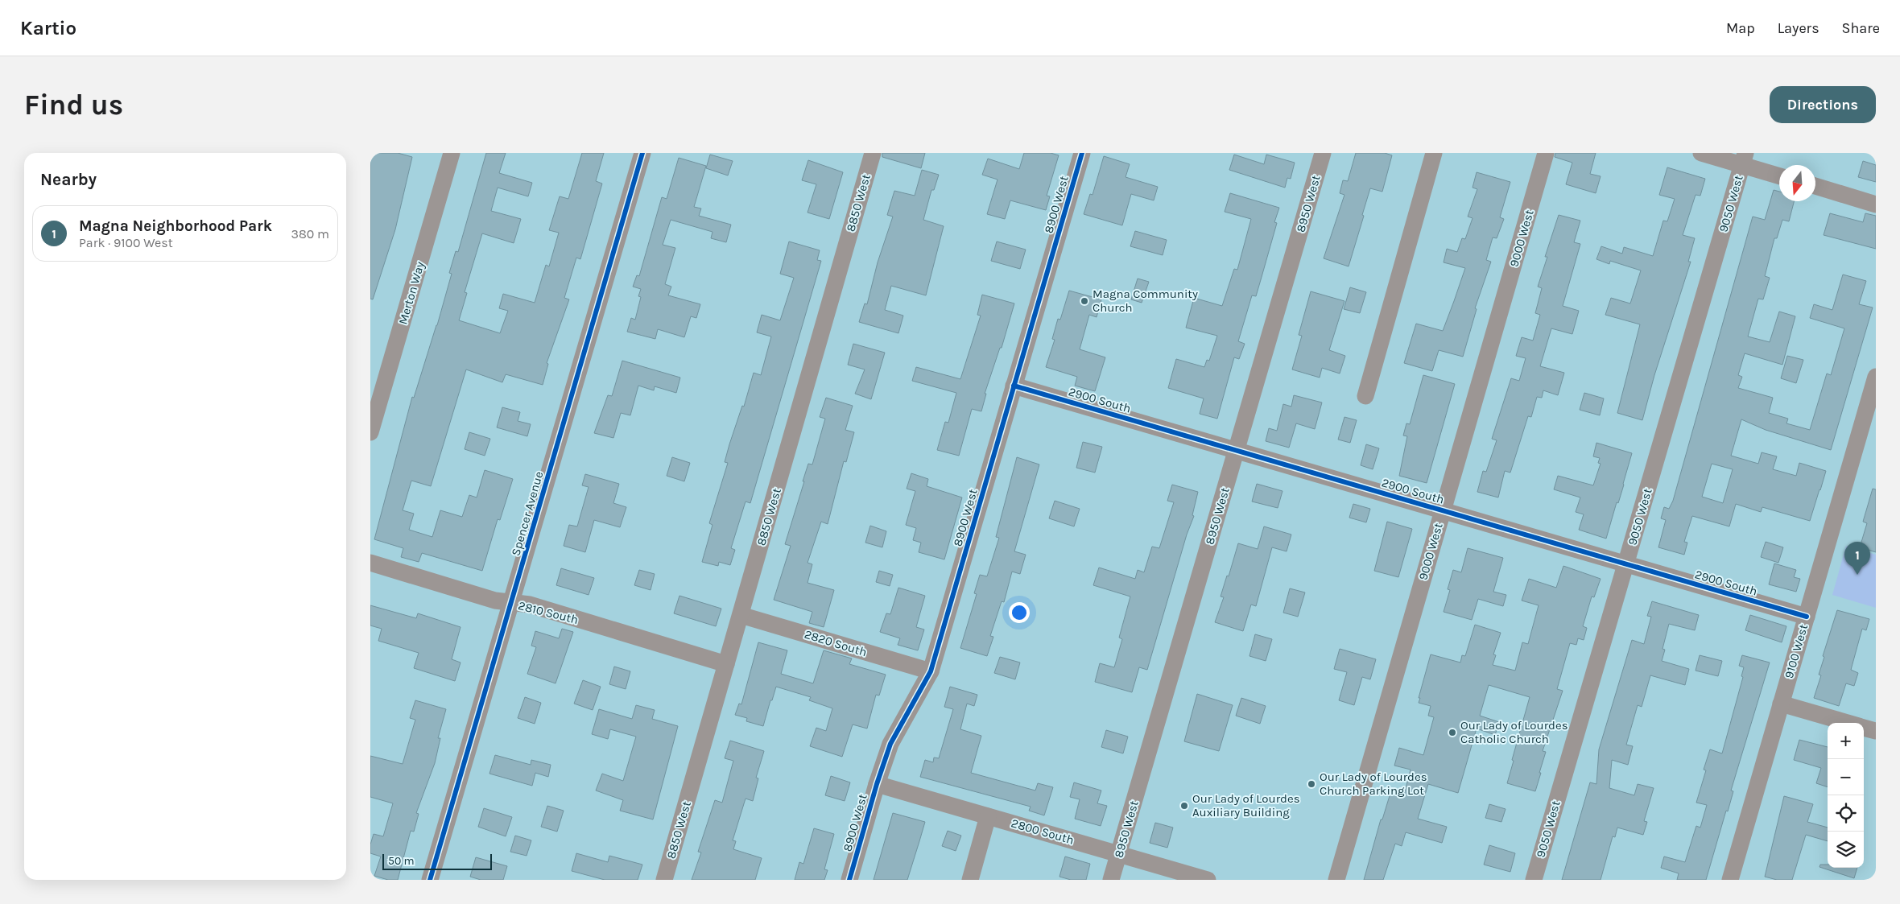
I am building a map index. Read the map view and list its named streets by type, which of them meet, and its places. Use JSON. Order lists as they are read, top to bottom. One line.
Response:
{"streets":{"street":["8850 West","8950 West","9050 West","8900 West","9000 West","Merton Way","2900 South","Spencer Avenue","2810 South","2820 South","9100 West","2800 South"]},"crossings":[["8850 West","2810 South"],["8850 West","2820 South"],["8950 West","2900 South"],["8950 West","2800 South"],["9050 West","2900 South"],["8900 West","2900 South"],["8900 West","2820 South"],["8900 West","2800 South"],["9000 West","2900 South"],["2900 South","9100 West"],["Spencer Avenue","2810 South"]],"places":["Magna Community Church","Our Lady of Lourdes Catholic Church","Our Lady of Lourdes Church Parking Lot","Our Lady of Lourdes Auxiliary Building"],"scale_bar":"50 m","north":"bottom","page":{"header":"Kartio","nav":["Map","Layers","Share"],"buttons":"Directions","title":"Find us","heading":"Nearby","list":[{"mark":"1","name":"Magna Neighborhood Park","note":"Park · 9100 West","value":"380 m"}],"pins":"1","map_buttons":["+","−"],"scale":"50 m"}}
